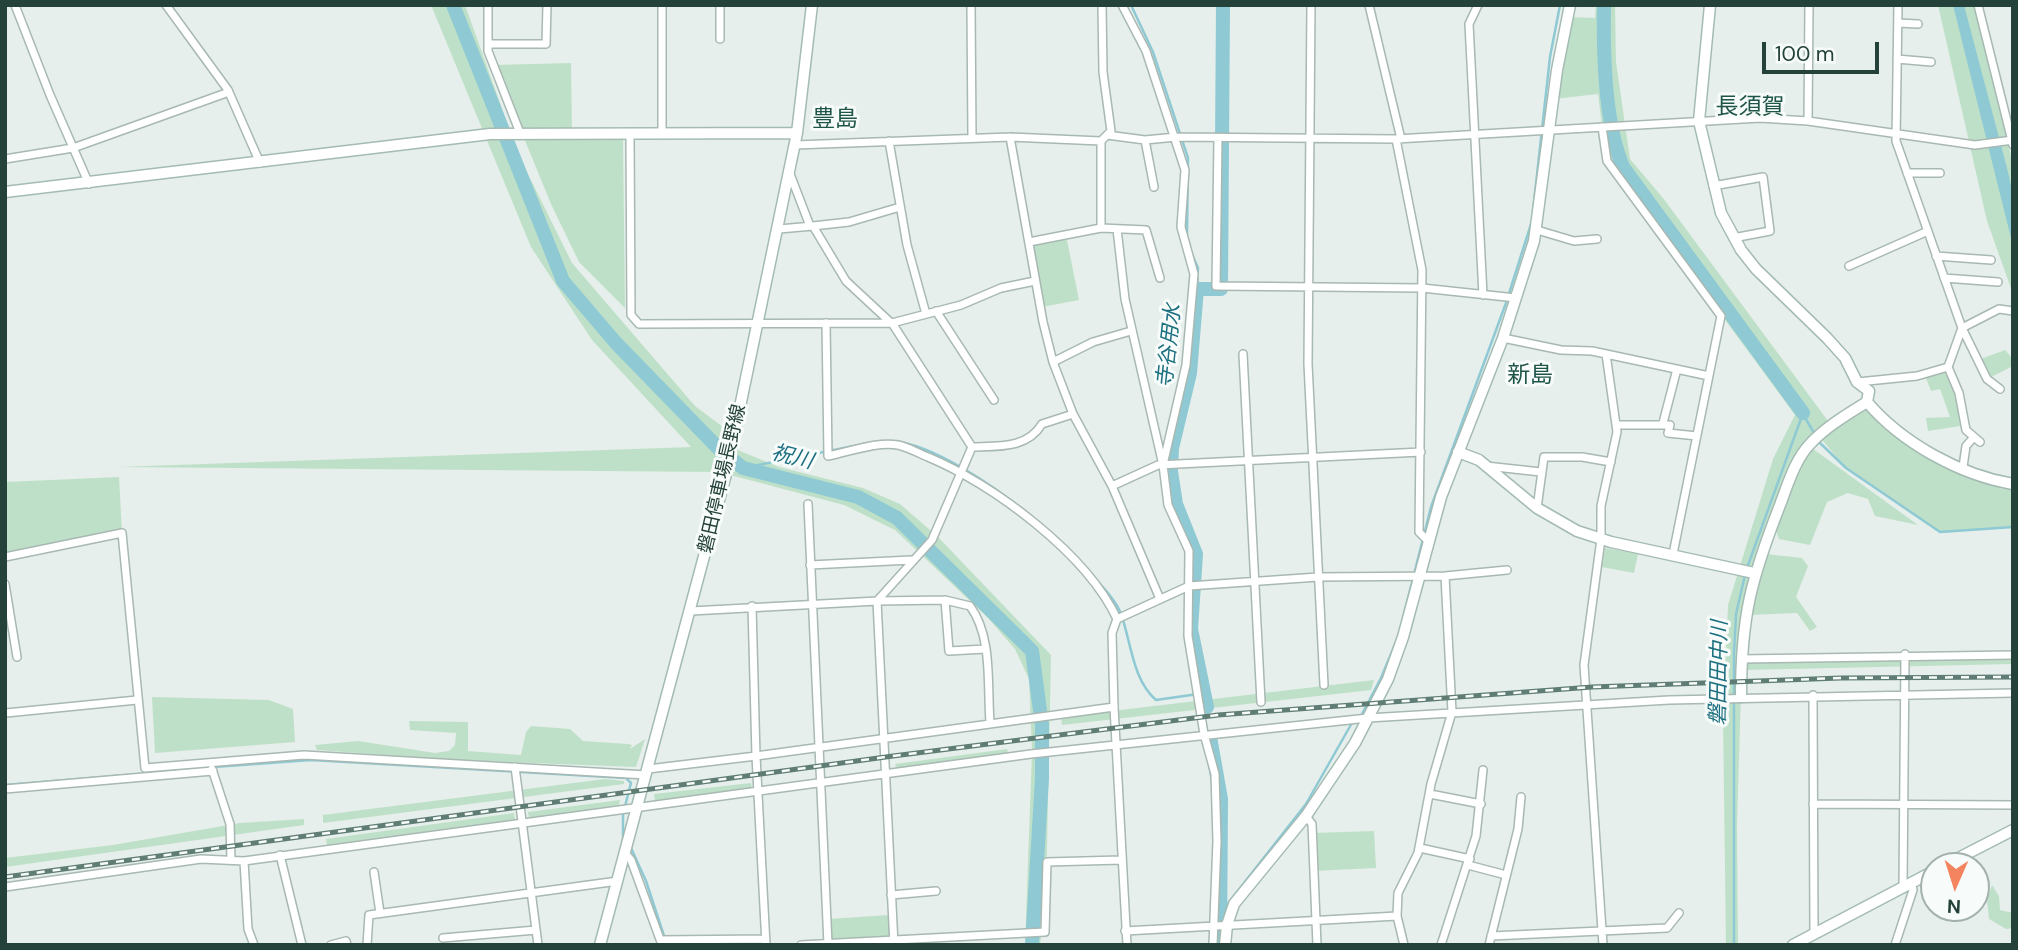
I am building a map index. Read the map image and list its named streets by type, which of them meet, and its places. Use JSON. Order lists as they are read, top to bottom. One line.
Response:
{"streets":{"street":["磐田停車場長野線"]},"districts":["長須賀","豊島","新島"],"water":["寺谷用水","祝川","磐田田中川"],"scale_bar":"100 m","north":"bottom"}
